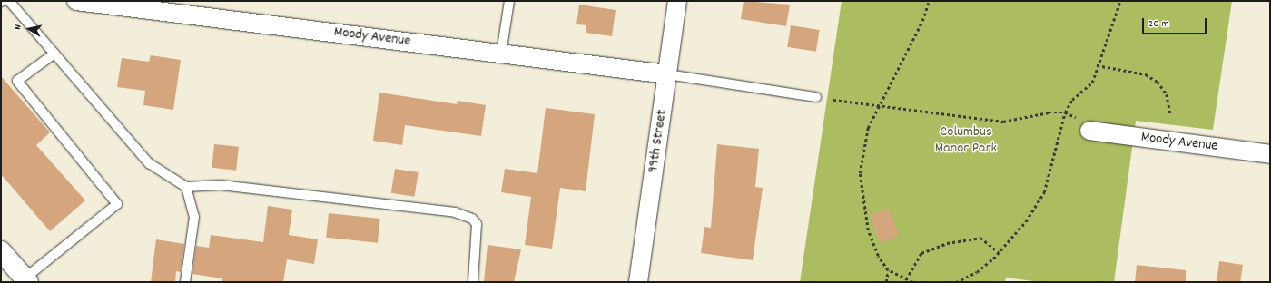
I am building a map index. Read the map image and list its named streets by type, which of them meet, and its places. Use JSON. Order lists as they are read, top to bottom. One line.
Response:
{"streets":{"street":["Moody Avenue","99th Street"]},"crossings":[["Moody Avenue","99th Street"]],"parks":["Columbus Manor Park"],"scale_bar":"20 m","north":"left"}
